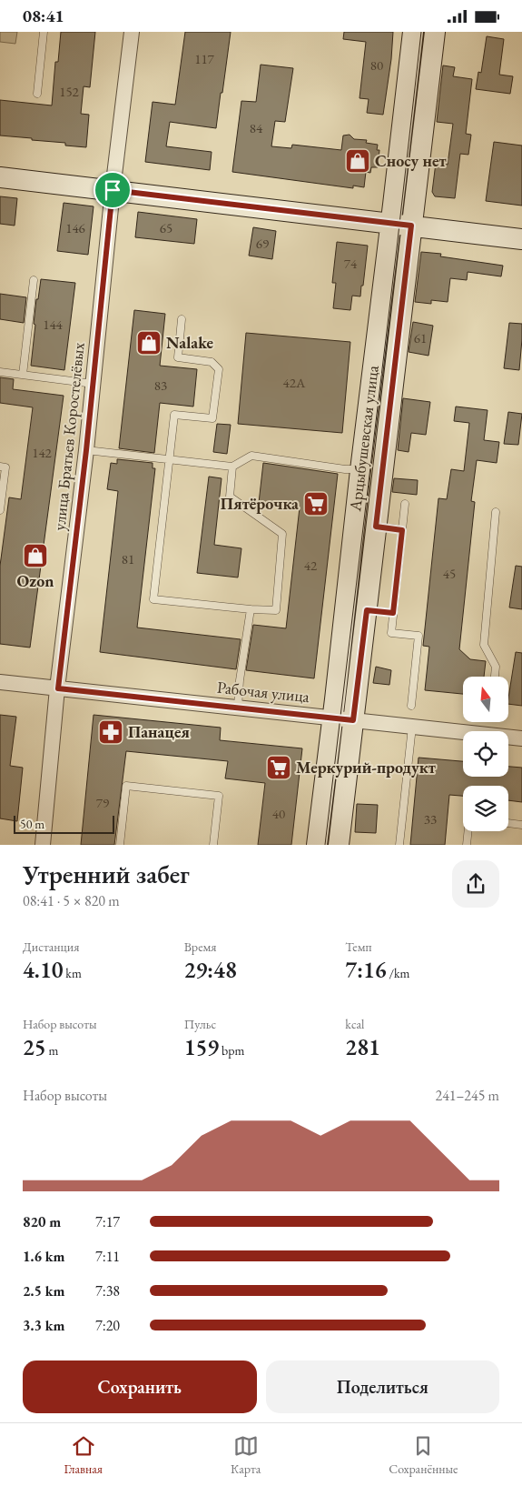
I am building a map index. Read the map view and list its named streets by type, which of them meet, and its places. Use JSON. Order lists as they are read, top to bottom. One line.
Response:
{"streets":{"main road":["Арцыбушевская улица"],"street":["улица Братьев Коростелёвых","Рабочая улица"]},"crossings":[["улица Братьев Коростелёвых","Рабочая улица"],["Арцыбушевская улица","Рабочая улица"]],"places":{"shop":["Сносу нет","Nalake","Ozon"],"supermarket":["Пятёрочка","Меркурий-продукт"],"pharmacy":["Панацея"]},"house_numbers":["117","80","152","84","146","65","69","74","144","61","42А","83","142","81","42","45","79","40","33"],"scale_bar":"50 m","north":"top","page":{"status":"08:41","scale":"50 m","heading":["Утренний забег","08:41 · 5 × 820 m"],"stats":[["Дистанция","4.10 km"],["Время","29:48"],["Темп","7:16 /km"],["Набор высоты","25 m"],["Пульс","159 bpm"],["kcal","281"]],"chart":["Набор высоты","241–245 m"],"list":[{"name":"820 m","note":"7:17"},{"name":"1.6 km","note":"7:11"},{"name":"2.5 km","note":"7:38"},{"name":"3.3 km","note":"7:20"}],"buttons":["Сохранить","Поделиться"],"tabs":["Главная","Карта","Сохранённые"]}}
